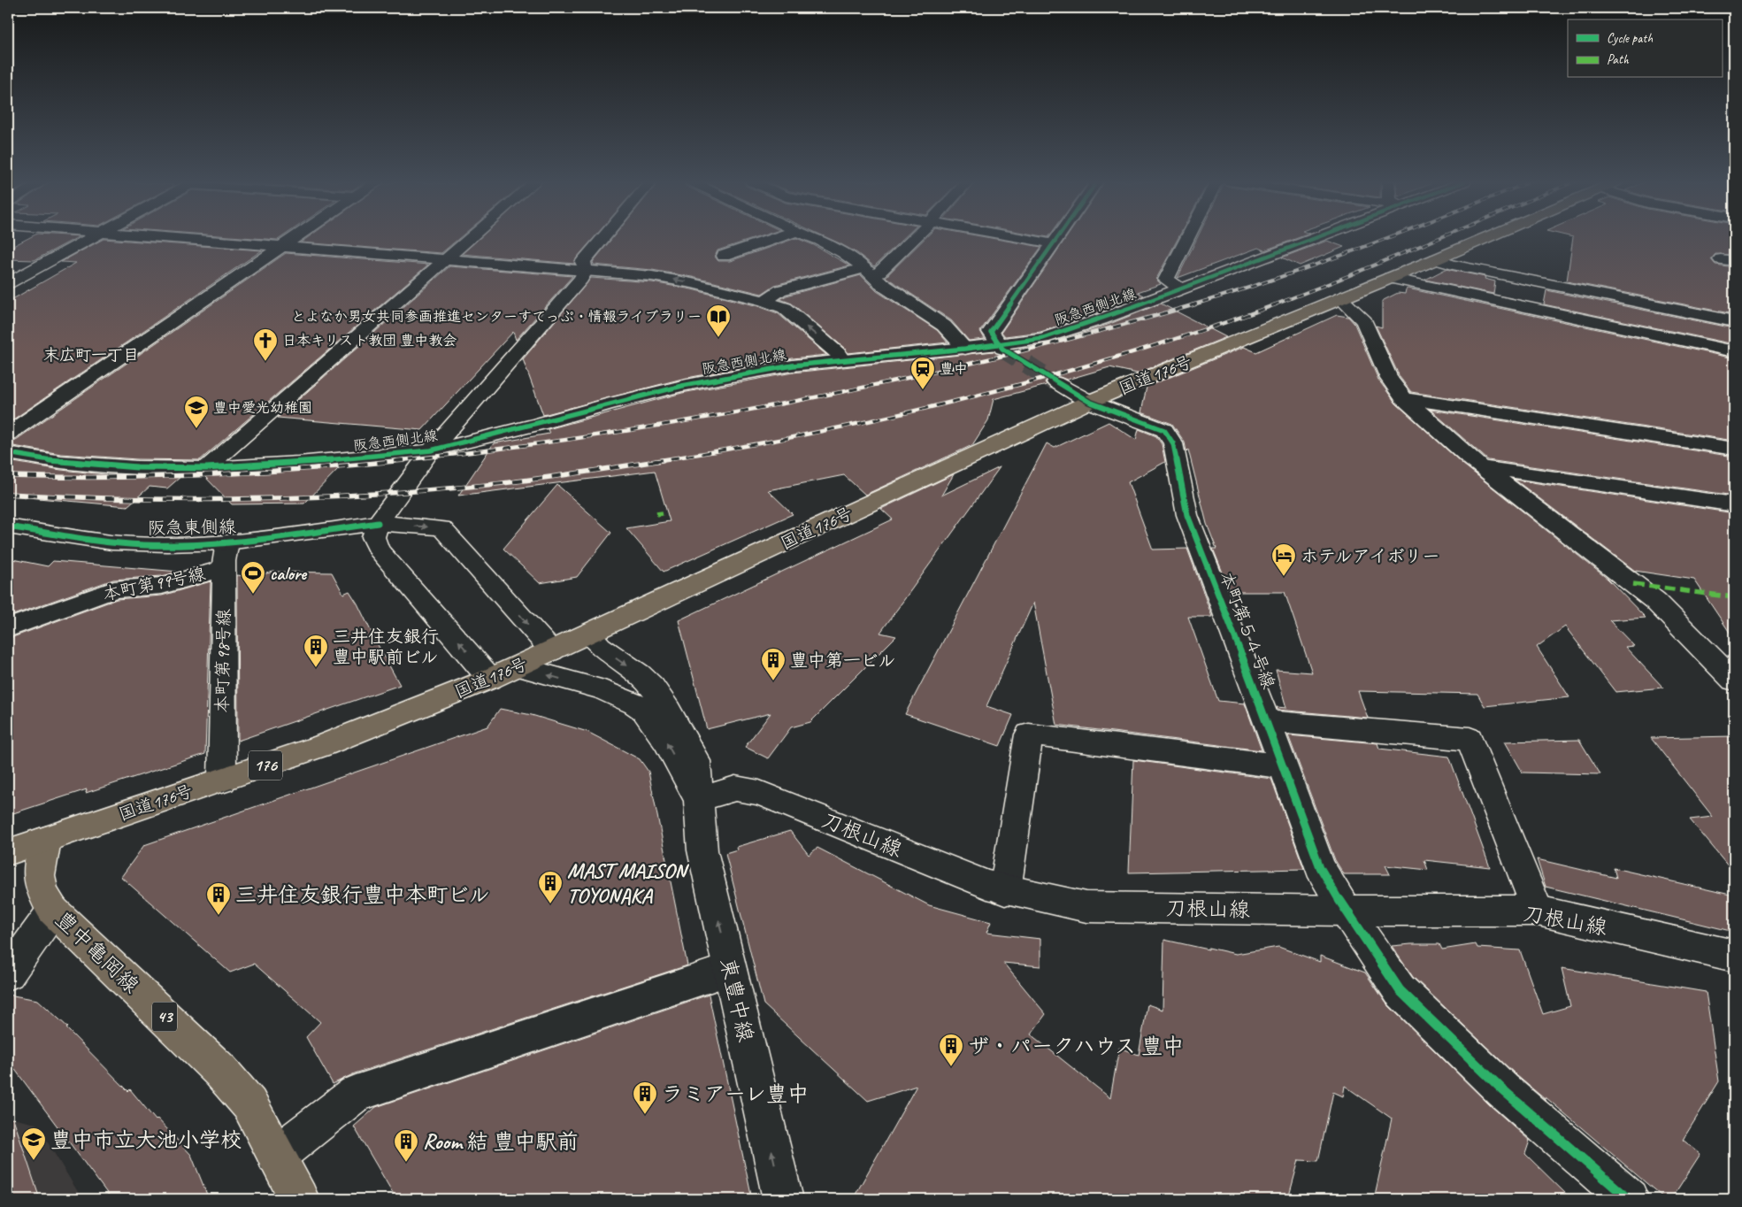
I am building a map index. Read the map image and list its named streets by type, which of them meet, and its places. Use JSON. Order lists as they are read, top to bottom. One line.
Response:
{"streets":{"main road":["国道176号","176","豊中亀岡線","43"],"street":["阪急西側北線","阪急東側線","本町第99号線","本町第５４号線","本町第98号線","刀根山線","東豊中線"]},"crossings":[["国道176号","阪急東側線"],["国道176号","本町第５４号線"],["国道176号","本町第98号線"],["国道176号","豊中亀岡線"],["国道176号","東豊中線"],["阪急東側線","本町第98号線"],["本町第99号線","本町第98号線"],["本町第５４号線","刀根山線"],["刀根山線","東豊中線"]],"districts":["末広町一丁目"],"places":{"library":["とよなか男女共同参画推進センターすてっぷ・情報ライブラリー"],"church":["日本キリスト教団 豊中教会"],"station":["豊中"],"school or university":["豊中愛光幼稚園","豊中市立大池小学校"],"hotel":["ホテルアイボリー"],"sports":["calore"],"building":["三井住友銀行 豊中駅前ビル","豊中第一ビル","MAST MAISON TOYONAKA","三井住友銀行豊中本町ビル","ザ・パークハウス 豊中","ラミアーレ豊中","Room 結 豊中駅前"]},"legend":["Cycle path","Path"]}
